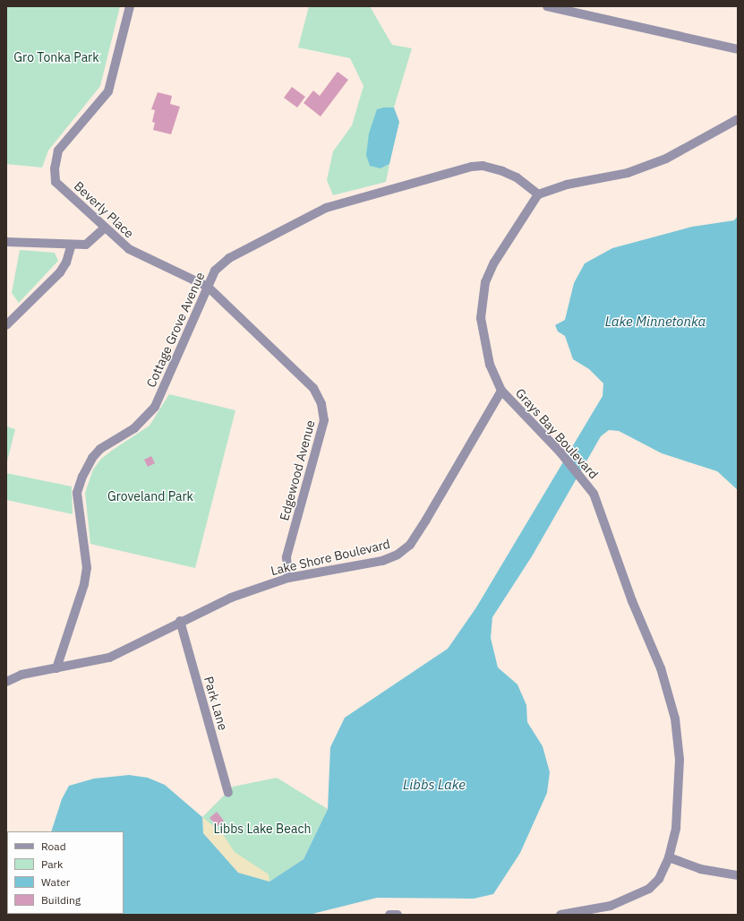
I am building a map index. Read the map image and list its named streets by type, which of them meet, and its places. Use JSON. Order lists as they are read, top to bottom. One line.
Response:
{"streets":{"street":["Beverly Place","Cottage Grove Avenue","Grays Bay Boulevard","Edgewood Avenue","Lake Shore Boulevard","Park Lane"]},"crossings":[["Beverly Place","Cottage Grove Avenue"],["Beverly Place","Edgewood Avenue"],["Cottage Grove Avenue","Grays Bay Boulevard"],["Cottage Grove Avenue","Edgewood Avenue"],["Cottage Grove Avenue","Lake Shore Boulevard"],["Grays Bay Boulevard","Lake Shore Boulevard"],["Edgewood Avenue","Lake Shore Boulevard"],["Lake Shore Boulevard","Park Lane"]],"water":["Lake Minnetonka","Libbs Lake"],"parks":["Gro Tonka Park","Groveland Park","Libbs Lake Beach"],"legend":["Road","Park","Water","Building"]}
